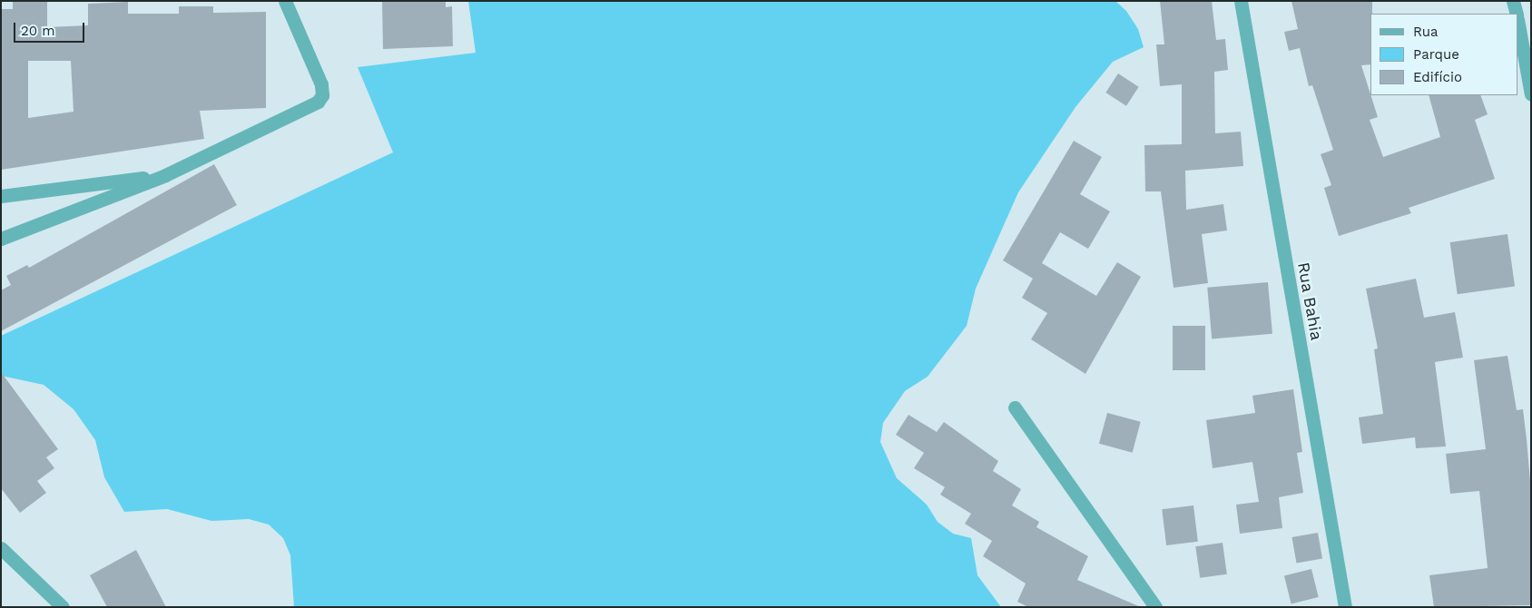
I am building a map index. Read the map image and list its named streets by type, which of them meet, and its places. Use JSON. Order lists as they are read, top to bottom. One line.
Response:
{"streets":{"street":["Rua Bahia"]},"legend":["Rua","Parque","Edifício"],"scale_bar":"20 m"}
